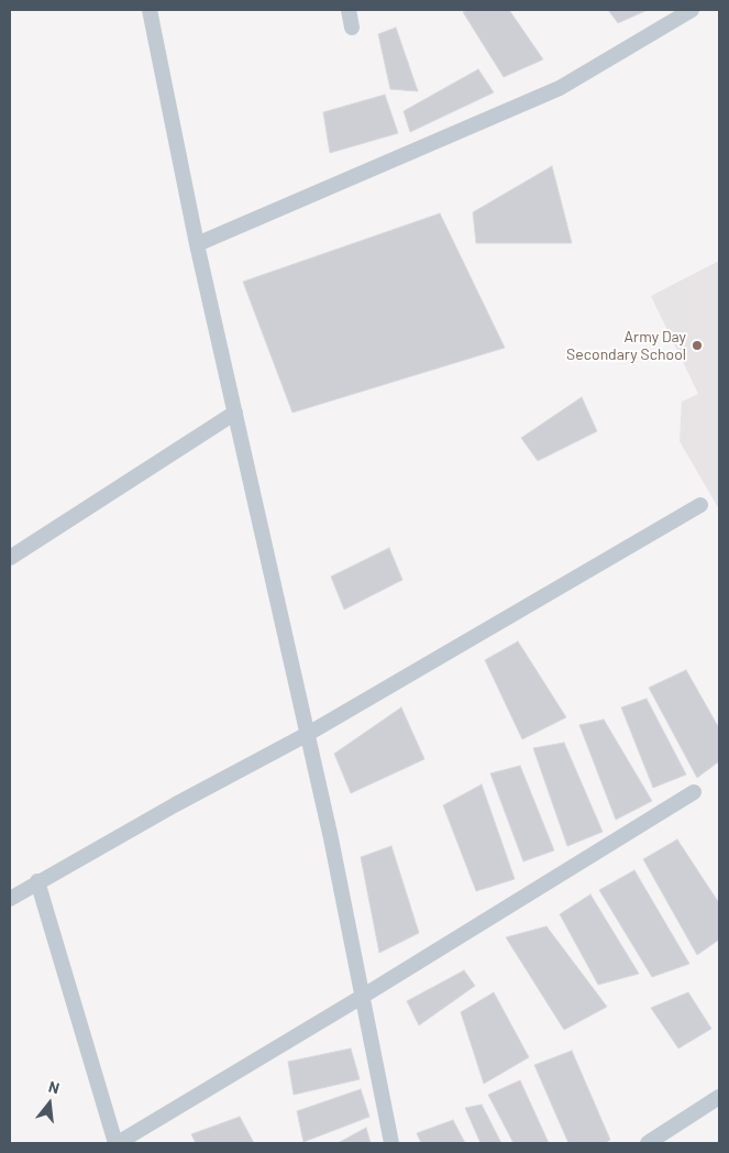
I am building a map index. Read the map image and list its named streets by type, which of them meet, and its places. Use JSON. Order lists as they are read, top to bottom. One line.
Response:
{"places":["Army Day Secondary School"],"north":"top"}
